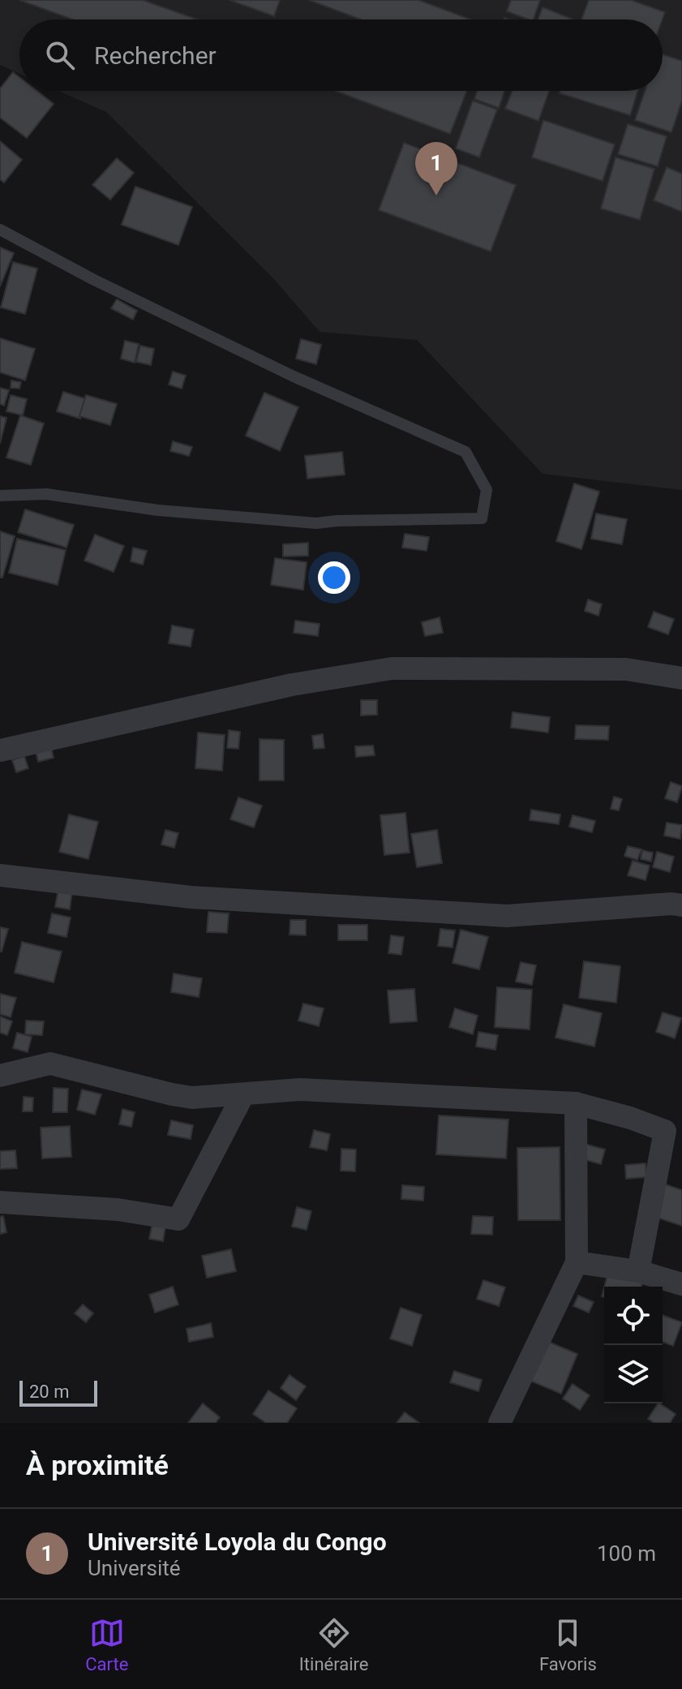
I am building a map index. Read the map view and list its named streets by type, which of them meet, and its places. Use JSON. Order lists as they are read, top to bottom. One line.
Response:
{"scale_bar":"20 m","page":{"search":"Rechercher","pins":"1","scale":"20 m","heading":"À proximité","list":[{"mark":"1","name":"Université Loyola du Congo","note":"Université","value":"100 m"}],"nav":["Carte","Itinéraire","Favoris"]}}
